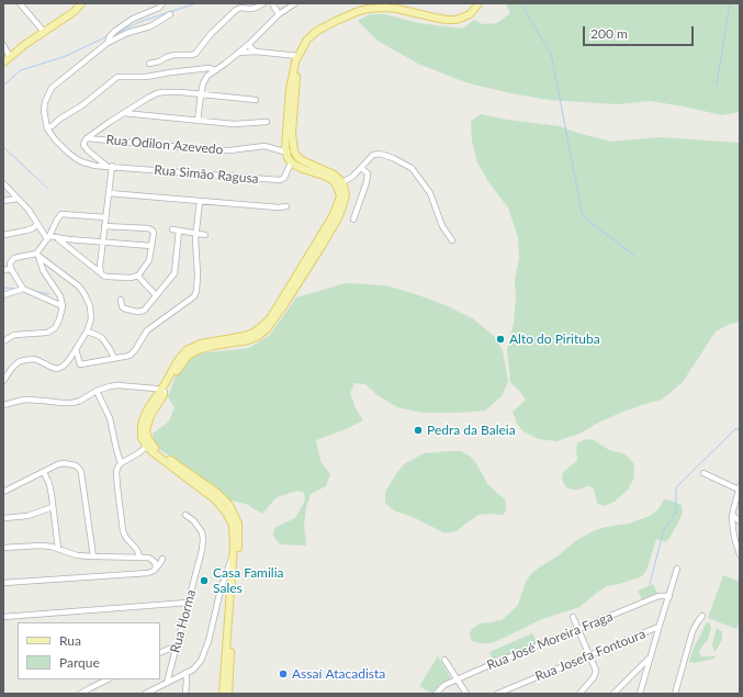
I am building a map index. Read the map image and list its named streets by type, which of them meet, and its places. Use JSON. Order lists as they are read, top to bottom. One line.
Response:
{"streets":{"street":["Rua Odilon Azevedo","Rua Simão Ragusa","Rua Horma","Rua José Moreira Fraga","Rua Josefa Fontoura"]},"places":["Alto do Pirituba","Pedra da Baleia","Casa Familia Sales","Assaí Atacadista"],"legend":["Rua","Parque"],"scale_bar":"200 m"}
